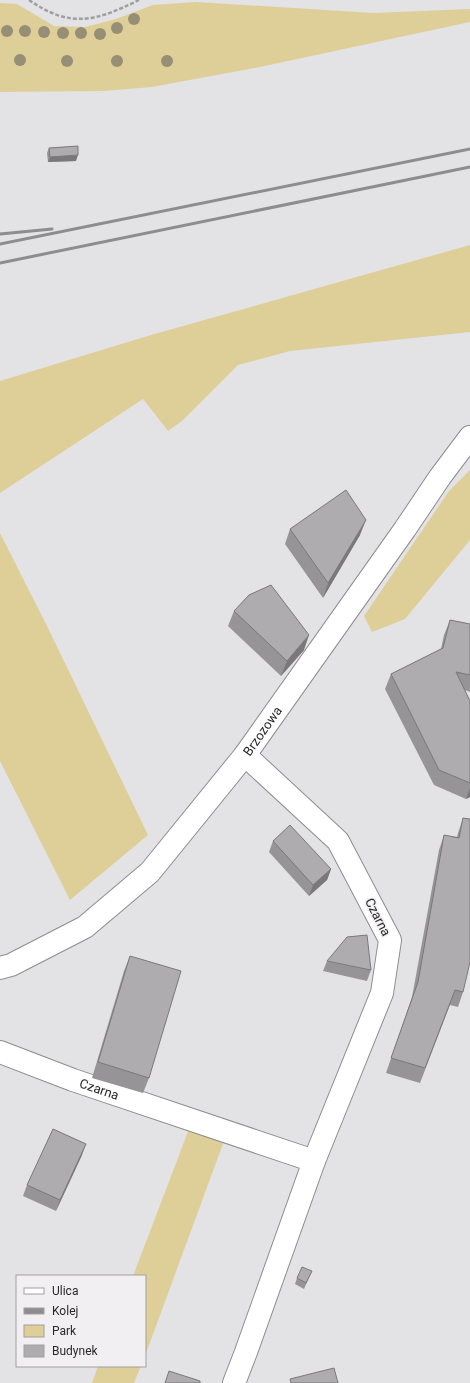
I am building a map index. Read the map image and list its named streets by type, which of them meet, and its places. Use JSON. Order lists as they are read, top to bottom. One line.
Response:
{"streets":{"street":["Brzozowa","Czarna"]},"crossings":[["Brzozowa","Czarna"]],"legend":["Ulica","Kolej","Park","Budynek"]}
